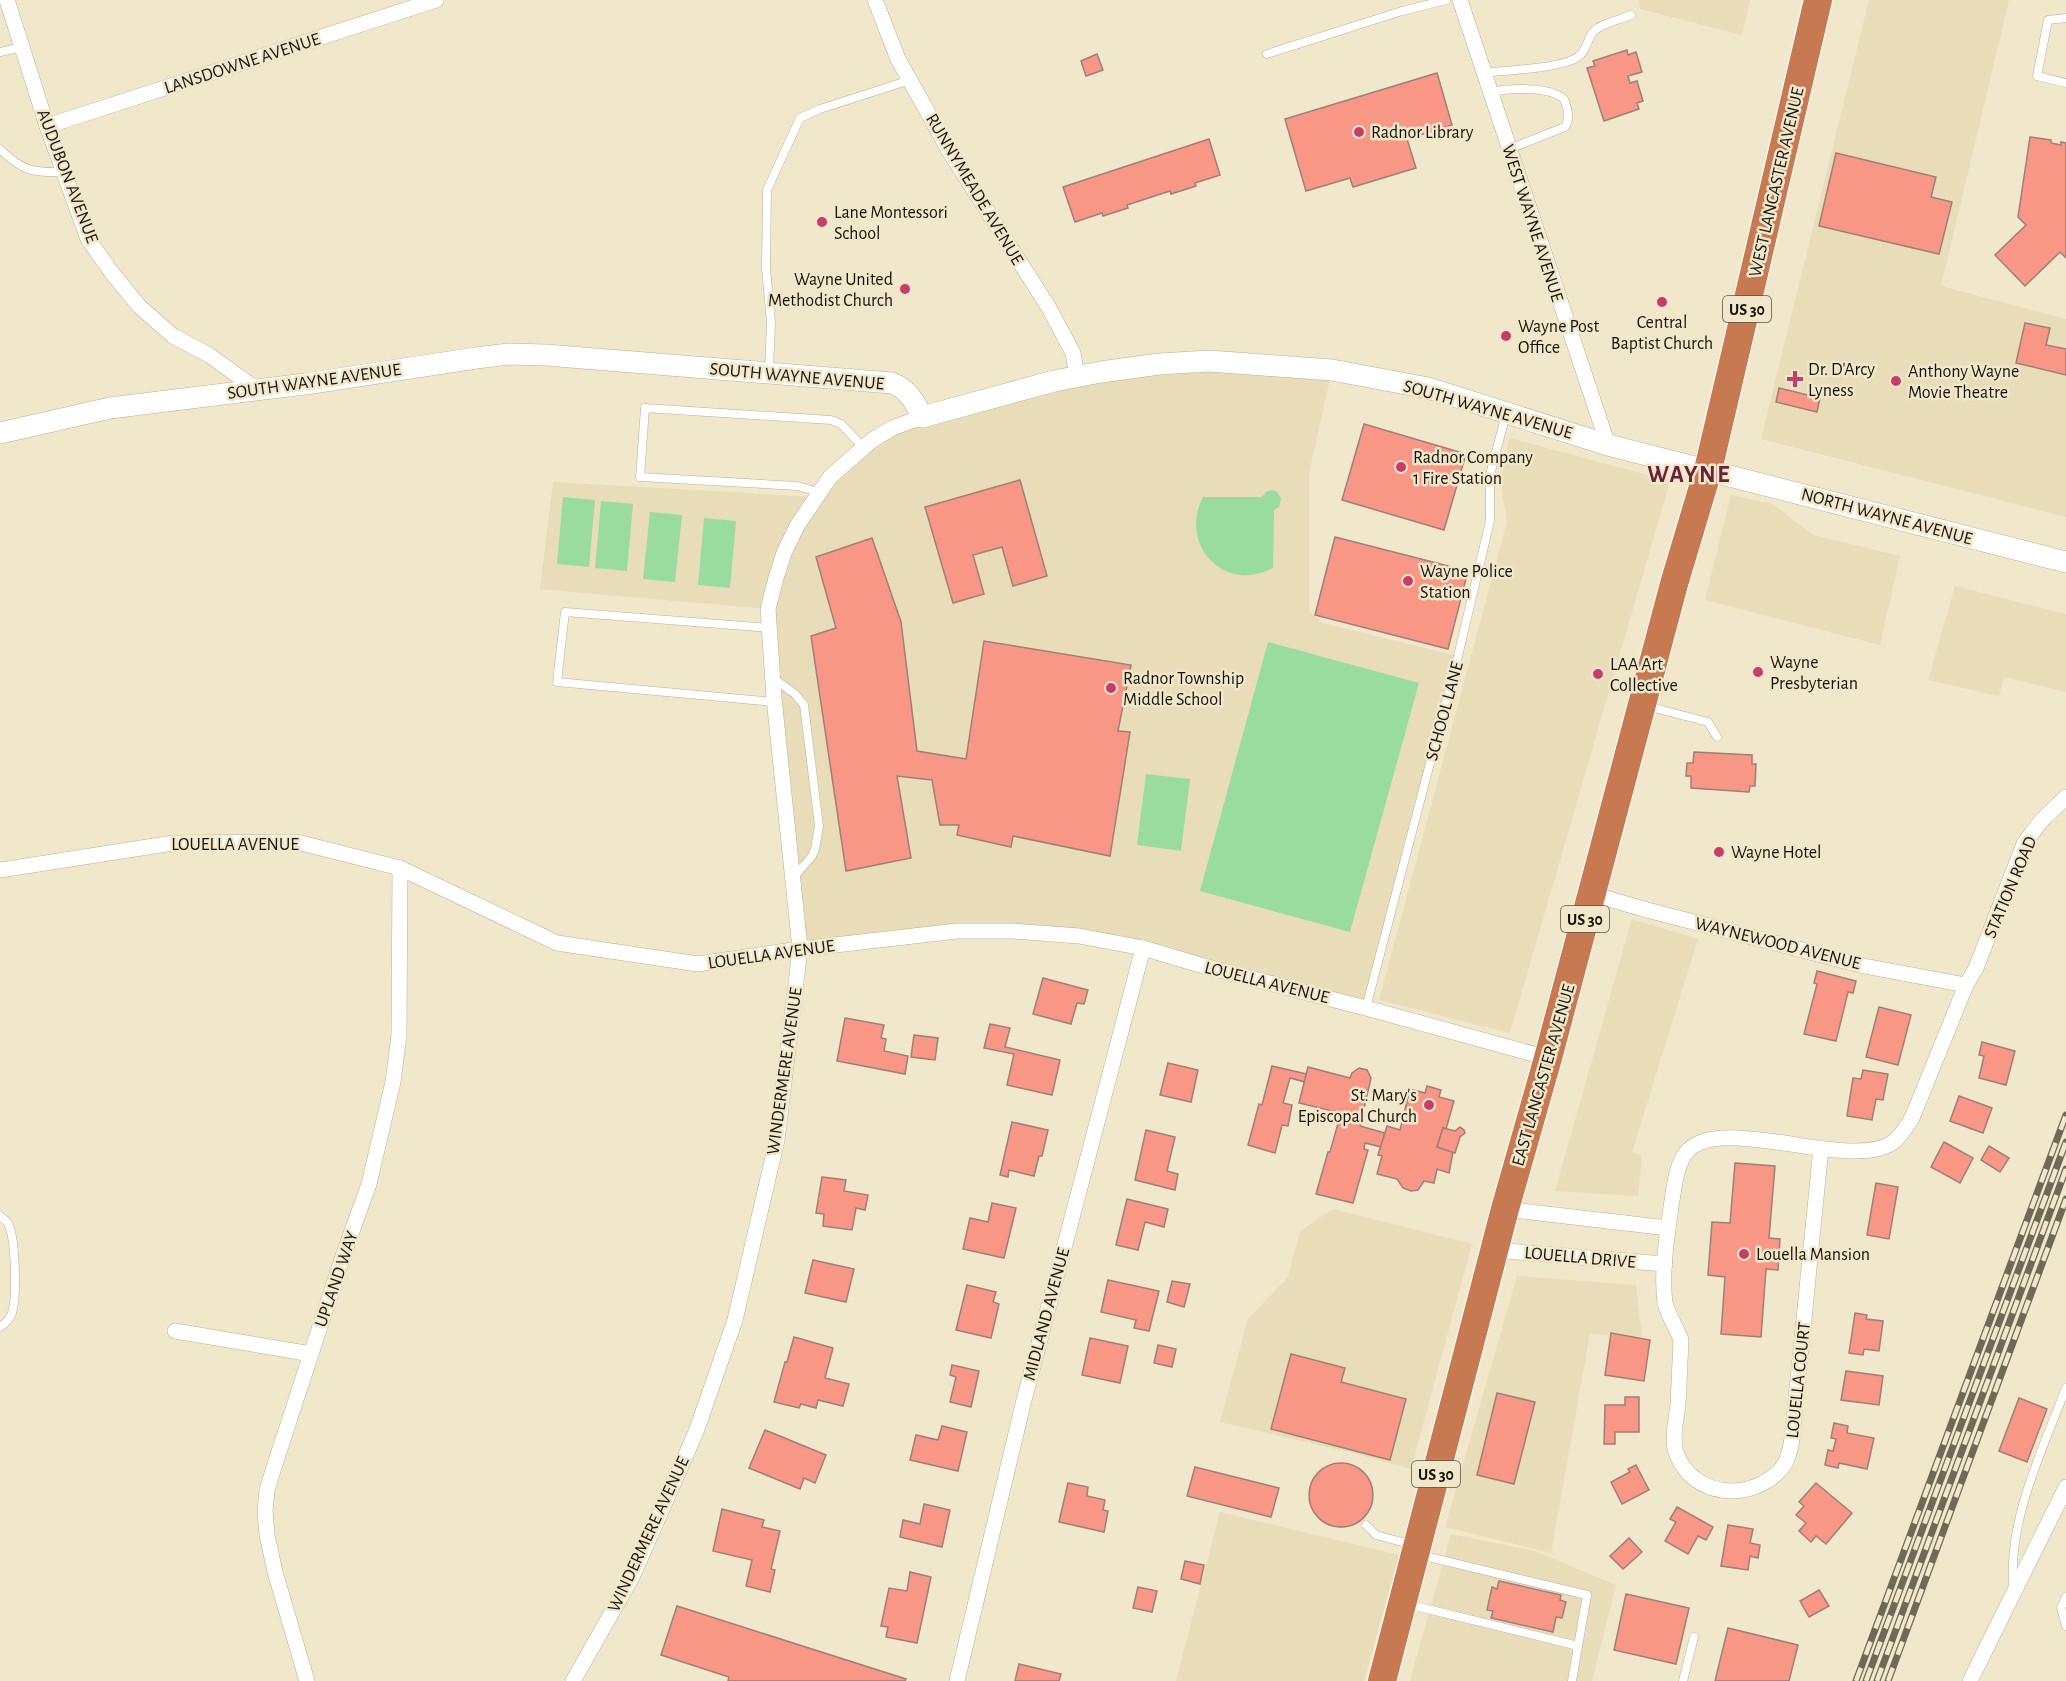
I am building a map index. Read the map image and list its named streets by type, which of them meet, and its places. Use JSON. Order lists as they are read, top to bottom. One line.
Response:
{"streets":{"highway":["WEST LANCASTER AVENUE","US 30","EAST LANCASTER AVENUE"],"main road":["SOUTH WAYNE AVENUE","NORTH WAYNE AVENUE"],"street":["LANSDOWNE AVENUE","AUDUBON AVENUE","RUNNYMEADE AVENUE","WEST WAYNE AVENUE","LOUELLA AVENUE","STATION ROAD","WAYNEWOOD AVENUE","WINDERMERE AVENUE","LOUELLA DRIVE","UPLAND WAY","MIDLAND AVENUE","LOUELLA COURT"],"lane":["SCHOOL LANE"]},"crossings":[["LANSDOWNE AVENUE","AUDUBON AVENUE"],["AUDUBON AVENUE","SOUTH WAYNE AVENUE"],["WEST LANCASTER AVENUE","SOUTH WAYNE AVENUE"],["WEST LANCASTER AVENUE","NORTH WAYNE AVENUE"],["WEST LANCASTER AVENUE","EAST LANCASTER AVENUE"],["RUNNYMEADE AVENUE","SOUTH WAYNE AVENUE"],["WEST WAYNE AVENUE","SOUTH WAYNE AVENUE"],["SOUTH WAYNE AVENUE","NORTH WAYNE AVENUE"],["SOUTH WAYNE AVENUE","SCHOOL LANE"],["SOUTH WAYNE AVENUE","WINDERMERE AVENUE"],["SOUTH WAYNE AVENUE","EAST LANCASTER AVENUE"],["NORTH WAYNE AVENUE","EAST LANCASTER AVENUE"],["SCHOOL LANE","LOUELLA AVENUE"],["LOUELLA AVENUE","WINDERMERE AVENUE"],["LOUELLA AVENUE","EAST LANCASTER AVENUE"],["LOUELLA AVENUE","UPLAND WAY"],["LOUELLA AVENUE","MIDLAND AVENUE"],["STATION ROAD","WAYNEWOOD AVENUE"],["STATION ROAD","LOUELLA COURT"],["WAYNEWOOD AVENUE","EAST LANCASTER AVENUE"],["WAYNEWOOD AVENUE","LOUELLA COURT"],["EAST LANCASTER AVENUE","LOUELLA DRIVE"],["LOUELLA DRIVE","LOUELLA COURT"]],"districts":["WAYNE"],"places":{"other":["Radnor Library","Lane Montessori School","Wayne United Methodist Church","Central Baptist Church","Wayne Post Office","Anthony Wayne Movie Theatre","Radnor Company 1 Fire Station","Wayne Police Station","Wayne Presbyterian","LAA Art Collective","Radnor Township Middle School","Wayne Hotel","St. Mary's Episcopal Church","Louella Mansion"],"health":["Dr. D'Arcy Lyness"]}}
